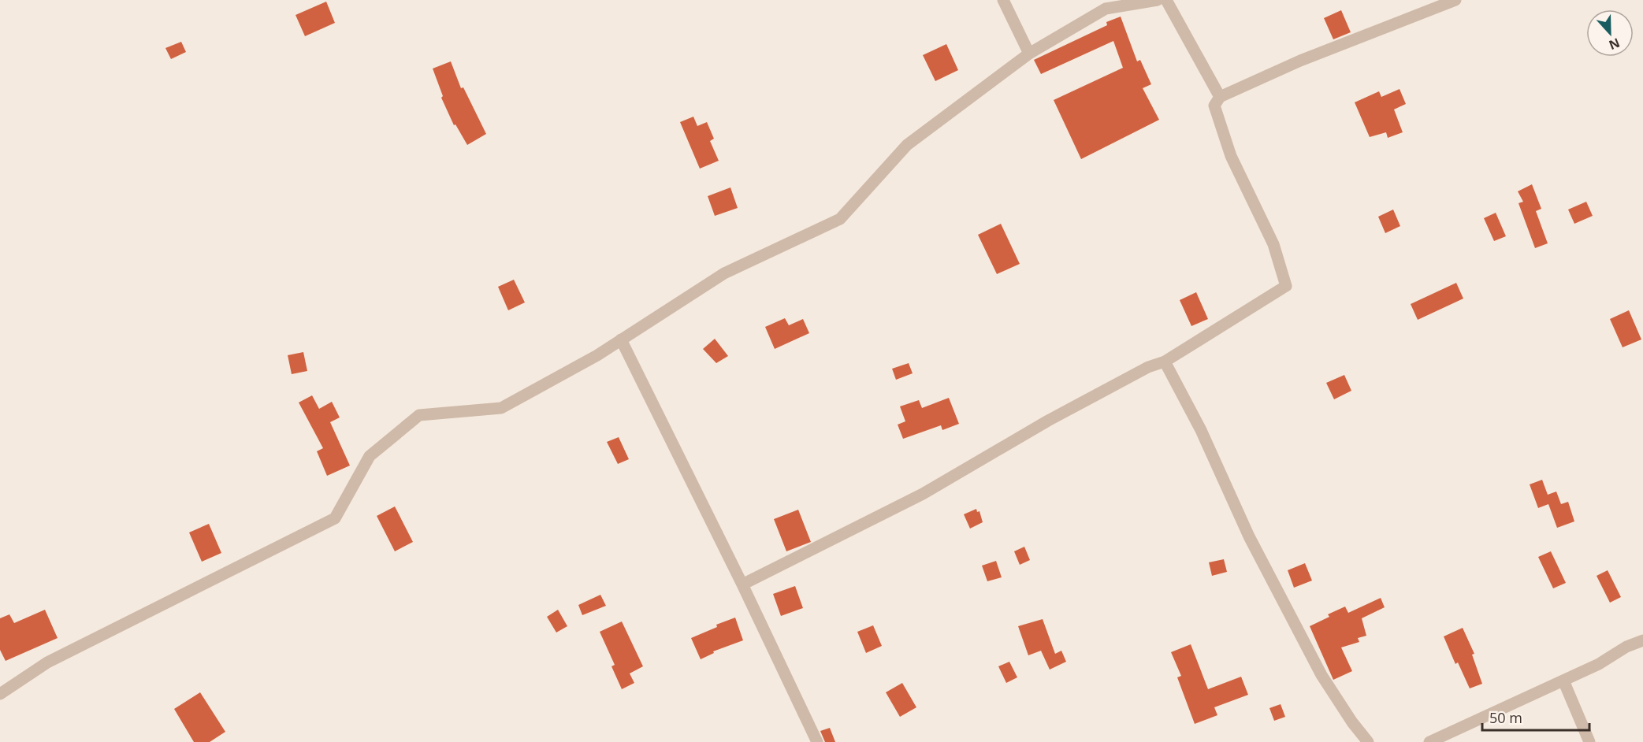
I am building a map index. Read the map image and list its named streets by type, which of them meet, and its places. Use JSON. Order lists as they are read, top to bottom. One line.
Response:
{"scale_bar":"50 m","north":"bottom"}
